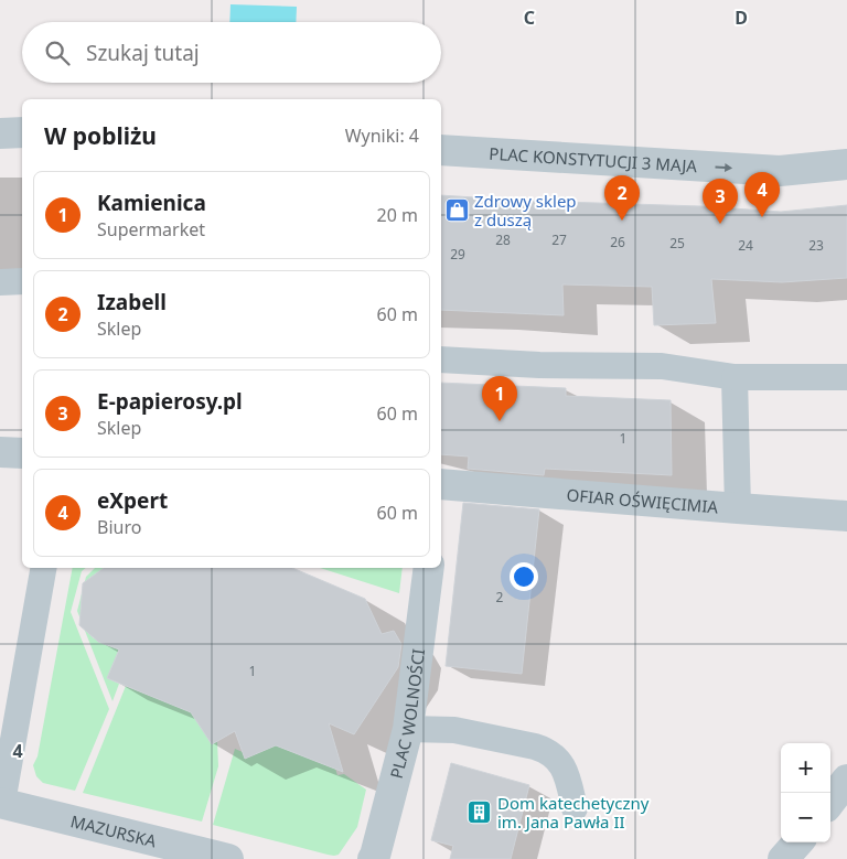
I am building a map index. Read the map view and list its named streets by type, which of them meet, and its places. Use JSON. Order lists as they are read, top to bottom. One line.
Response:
{"streets":{"street":["PLAC KONSTYTUCJI 3 MAJA","OFIAR OŚWIĘCIMIA","PLAC WOLNOŚCI","MAZURSKA"]},"one_way":["PLAC KONSTYTUCJI 3 MAJA"],"places":{"shop":["Zdrowy sklep z duszą"],"building":["Dom katechetyczny im. Jana Pawła II"]},"house_numbers":["28","27","26","25","24","23","29","1","2","1"],"page":{"search":"Szukaj tutaj","heading":["W pobliżu","Wyniki: 4"],"list":[{"mark":"1","name":"Kamienica","note":"Supermarket","value":"20 m"},{"mark":"2","name":"Izabell","note":"Sklep","value":"60 m"},{"mark":"3","name":"E-papierosy.pl","note":"Sklep","value":"60 m"},{"mark":"4","name":"eXpert","note":"Biuro","value":"60 m"}],"pins":["4","2","3","1"],"map_buttons":["+","−"]},"grid":{"columns":["C","D"],"rows":["4"]}}
